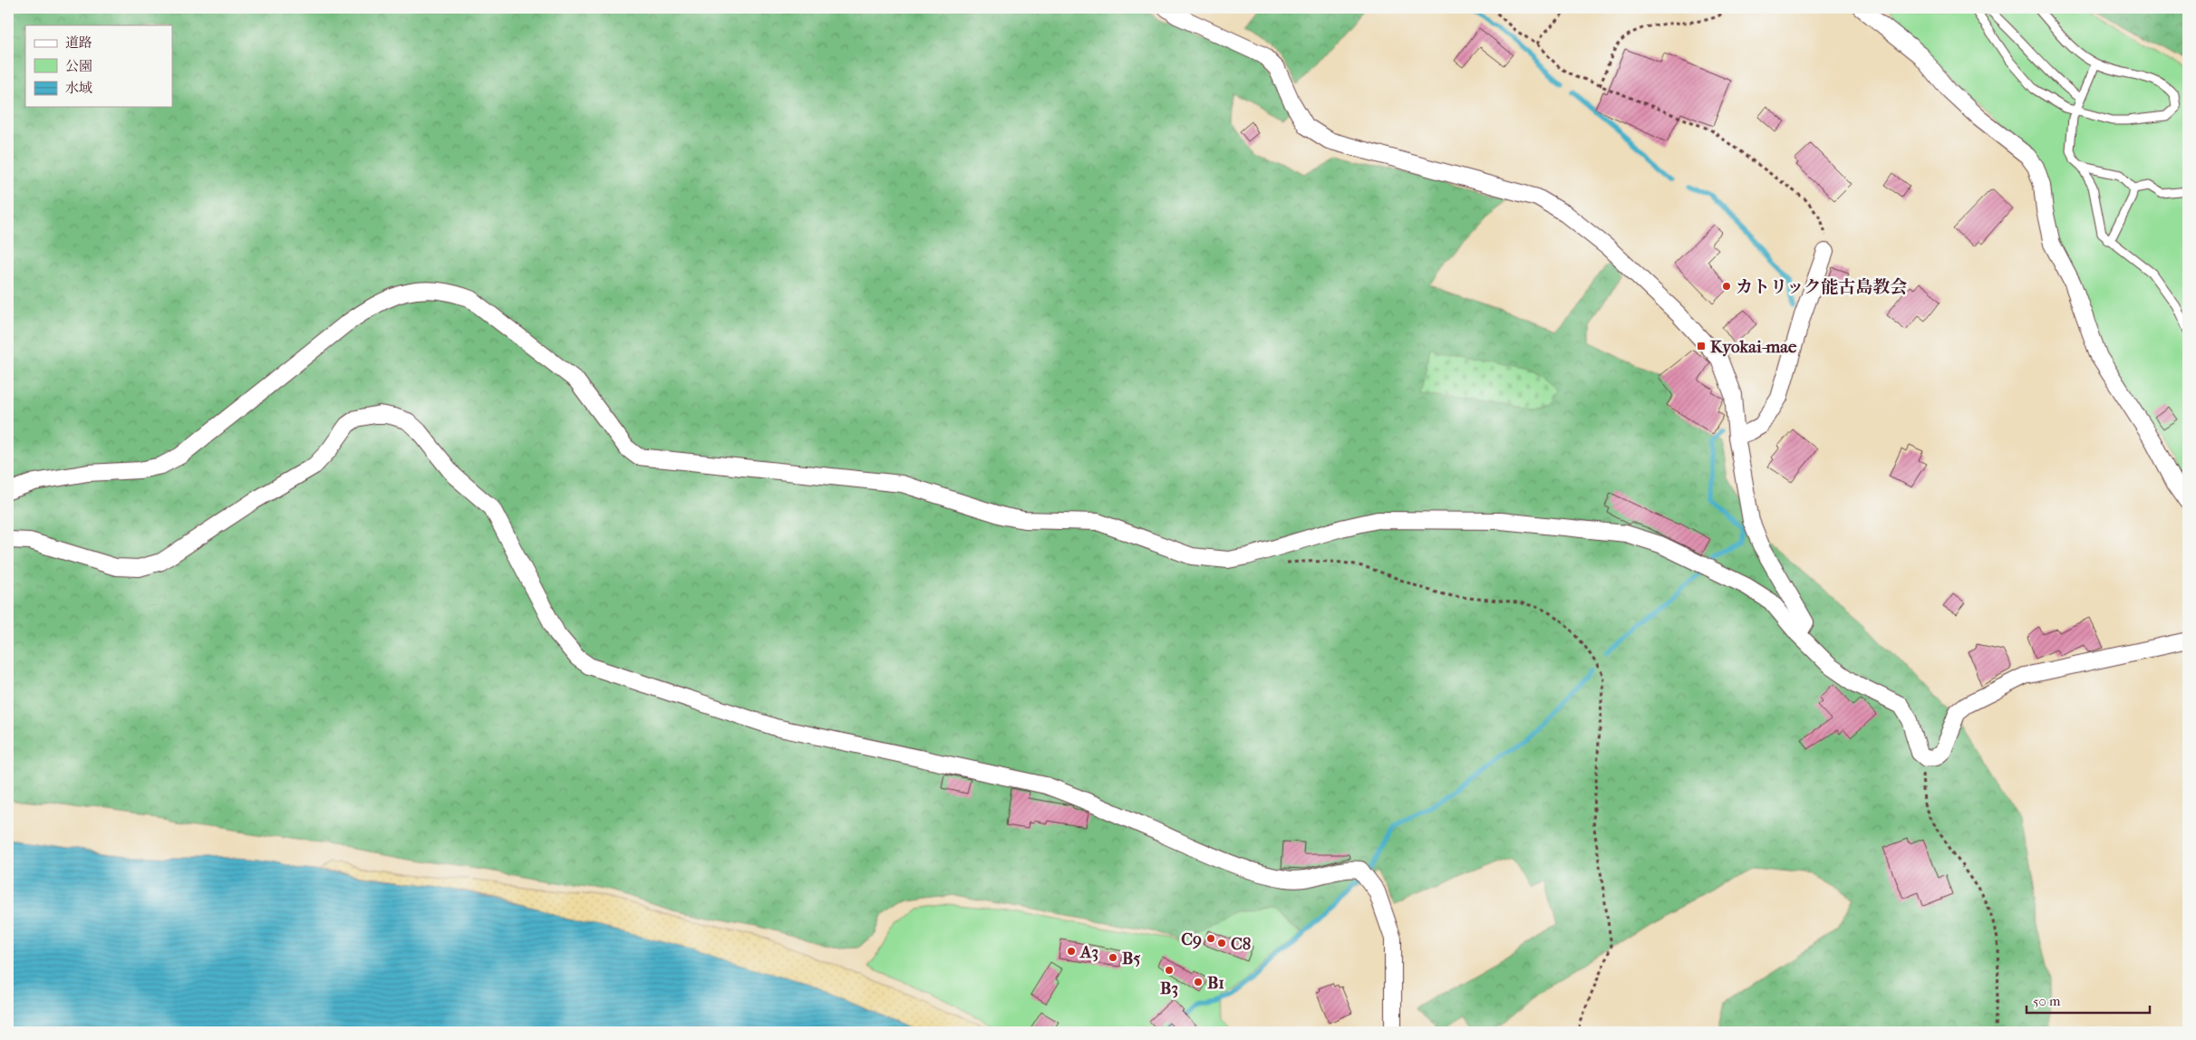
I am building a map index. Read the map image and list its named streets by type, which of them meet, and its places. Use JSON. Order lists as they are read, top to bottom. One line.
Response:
{"places":{"other":["カトリック能古島教会","C9","C8","A3","B5","B3","B1"],"transit":["Kyokai-mae"]},"legend":["道路","公園","水域"],"scale_bar":"50 m"}
